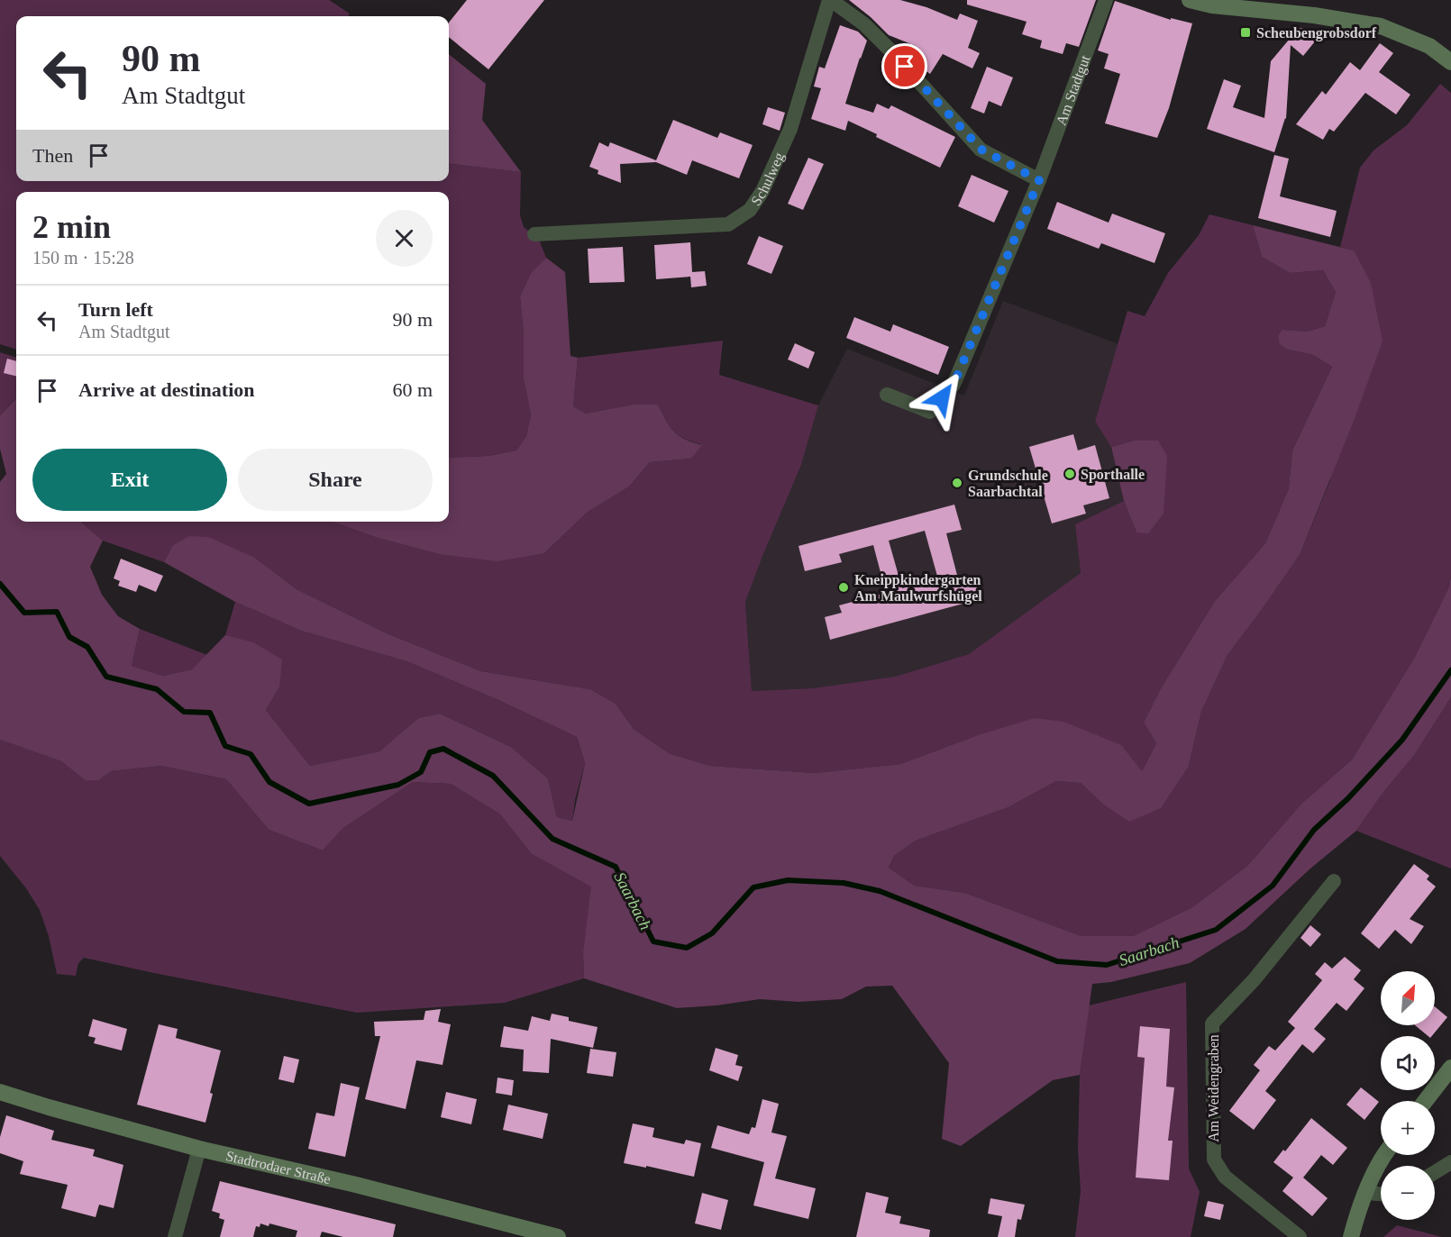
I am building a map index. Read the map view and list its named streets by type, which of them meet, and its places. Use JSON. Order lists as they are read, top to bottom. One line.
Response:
{"streets":{"main road":["Stadtrodaer Straße"],"street":["Am Stadtgut","Schulweg","Am Weidengraben"]},"water":["Saarbach"],"places":{"transit":["Scheubengrobsdorf"],"other":["Sporthalle","Grundschule Saarbachtal","Kneippkindergarten Am Maulwurfshügel"]},"north":"top right","page":{"turn":["90 m","Am Stadtgut"],"then":"Then","heading":["2 min","150 m · 15:28"],"list":[{"name":"Turn left","note":"Am Stadtgut","value":"90 m"},{"name":"Arrive at destination","value":"60 m"}],"buttons":["Exit","Share"],"map_buttons":["+","−"]}}
